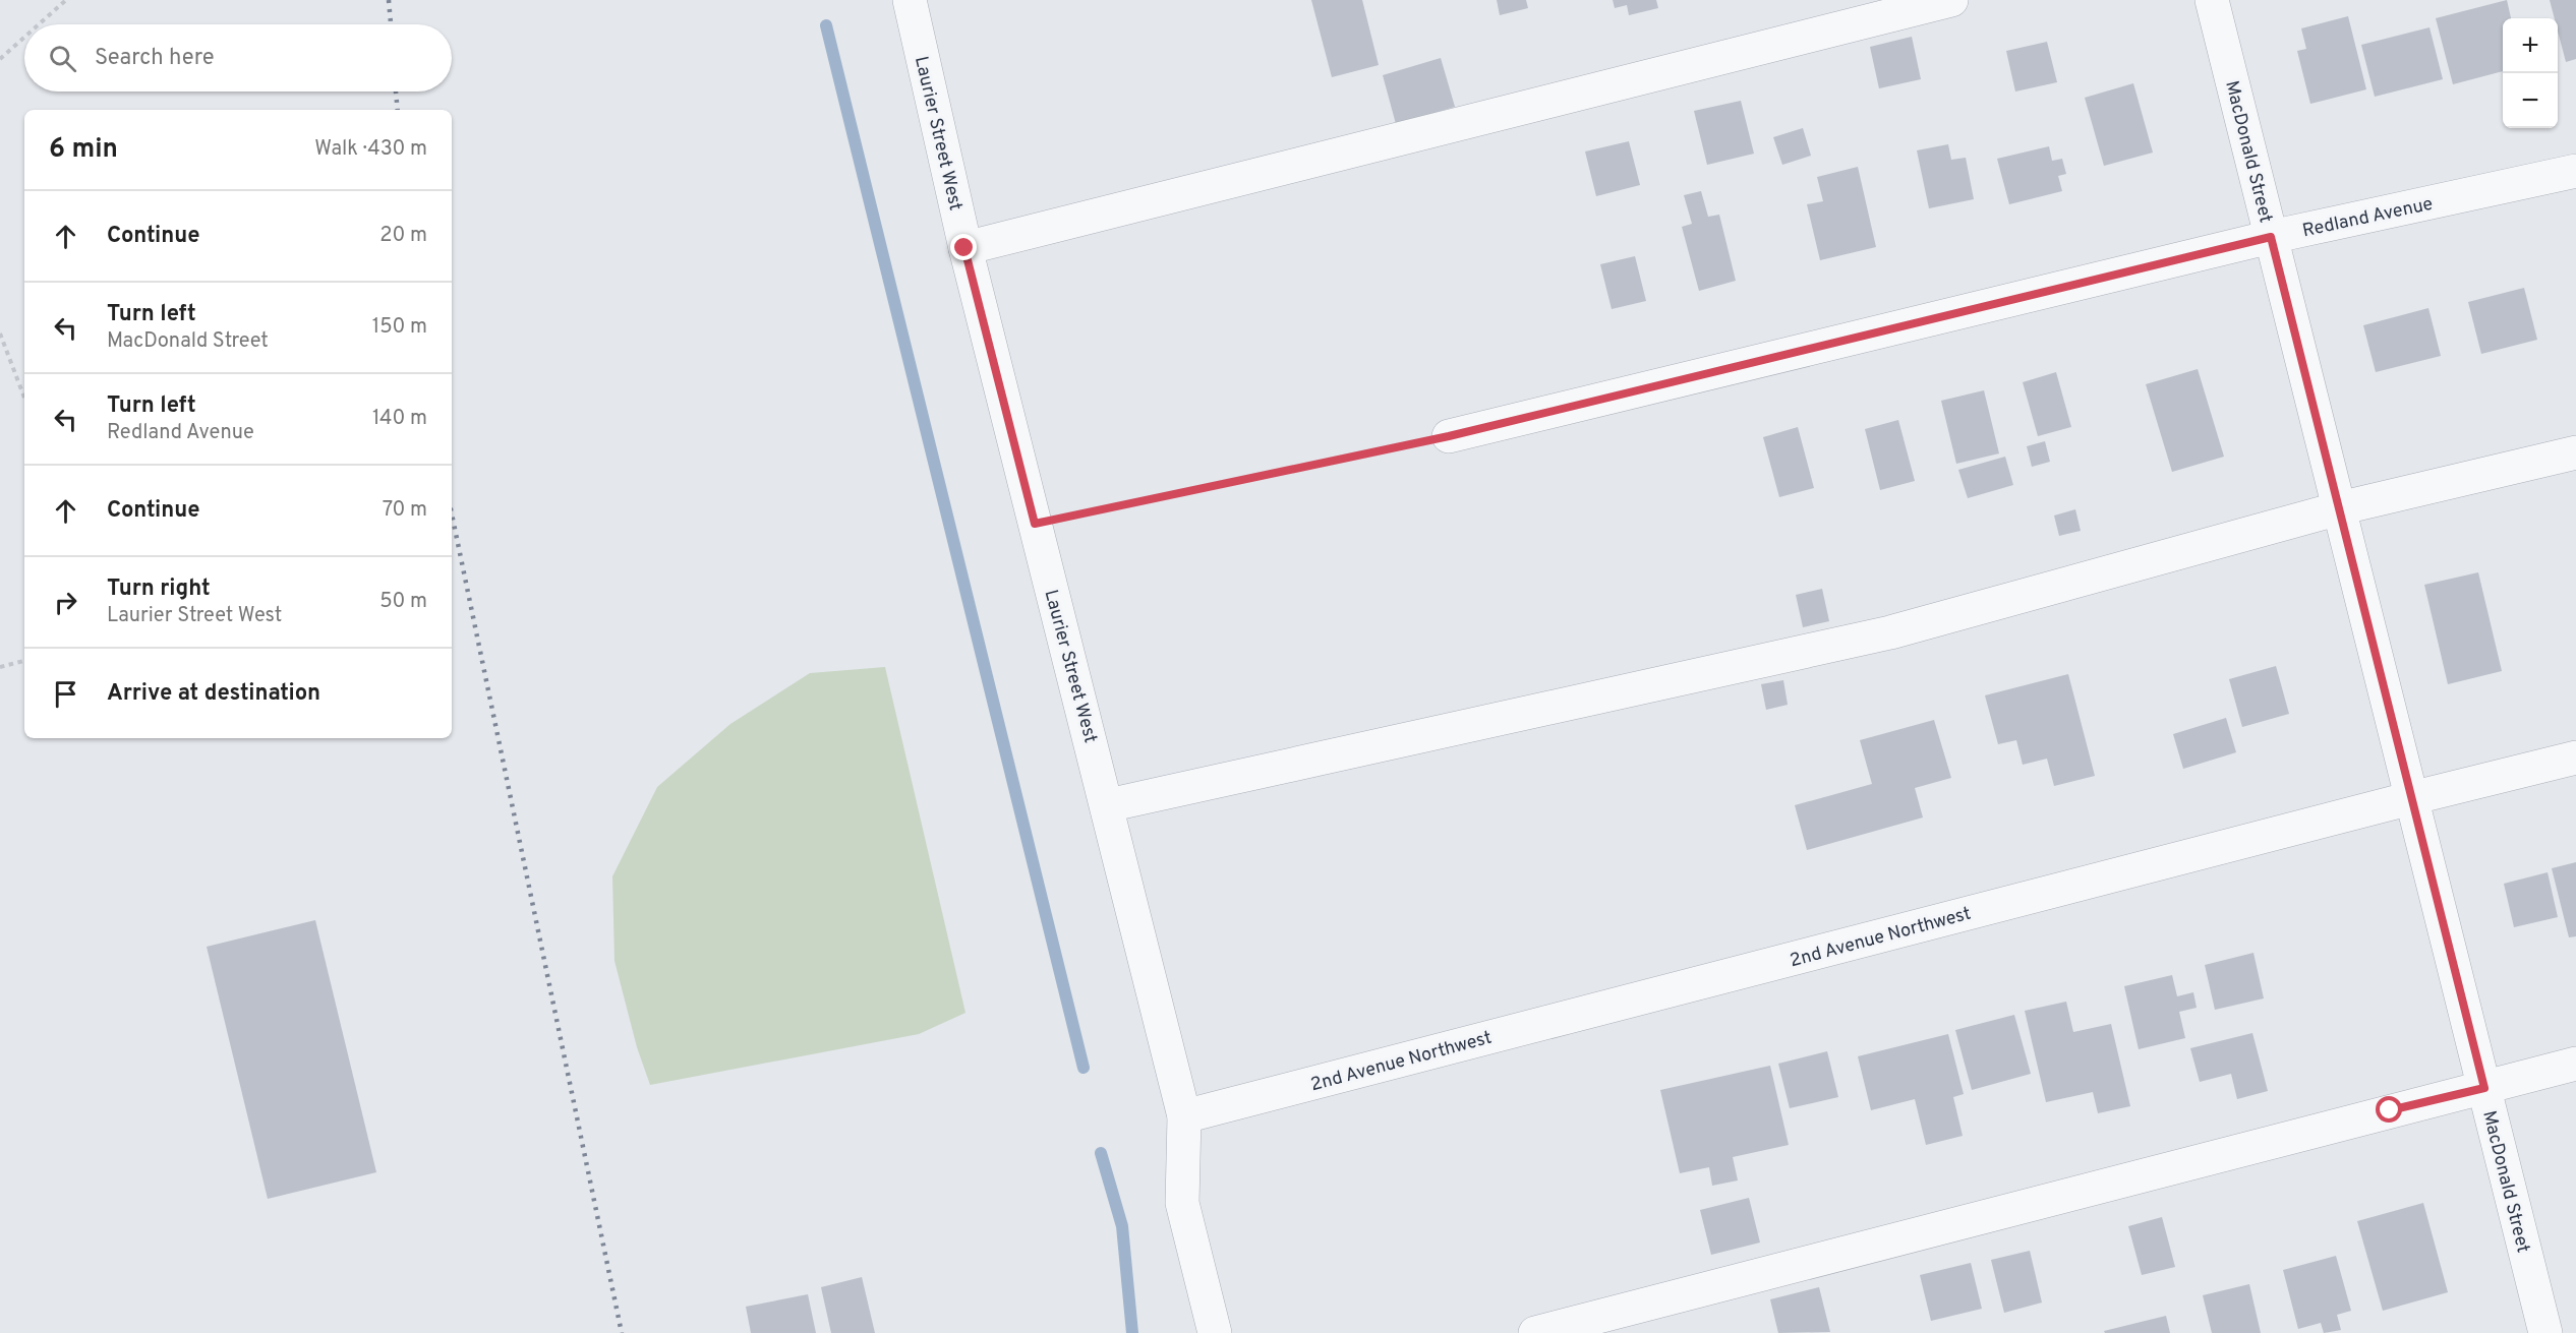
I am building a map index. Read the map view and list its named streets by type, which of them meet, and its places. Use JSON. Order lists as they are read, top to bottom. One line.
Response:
{"streets":{"street":["Laurier Street West","MacDonald Street","Redland Avenue","2nd Avenue Northwest"]},"crossings":[["Laurier Street West","2nd Avenue Northwest"],["MacDonald Street","Redland Avenue"],["MacDonald Street","2nd Avenue Northwest"]],"page":{"map_buttons":["+","−"],"search":"Search here","heading":["6 min","Walk · 430 m"],"list":[["Continue","20 m"],["Turn left","MacDonald Street","150 m"],["Turn left","Redland Avenue","140 m"],["Continue","70 m"],["Turn right","Laurier Street West","50 m"],"Arrive at destination"]}}
